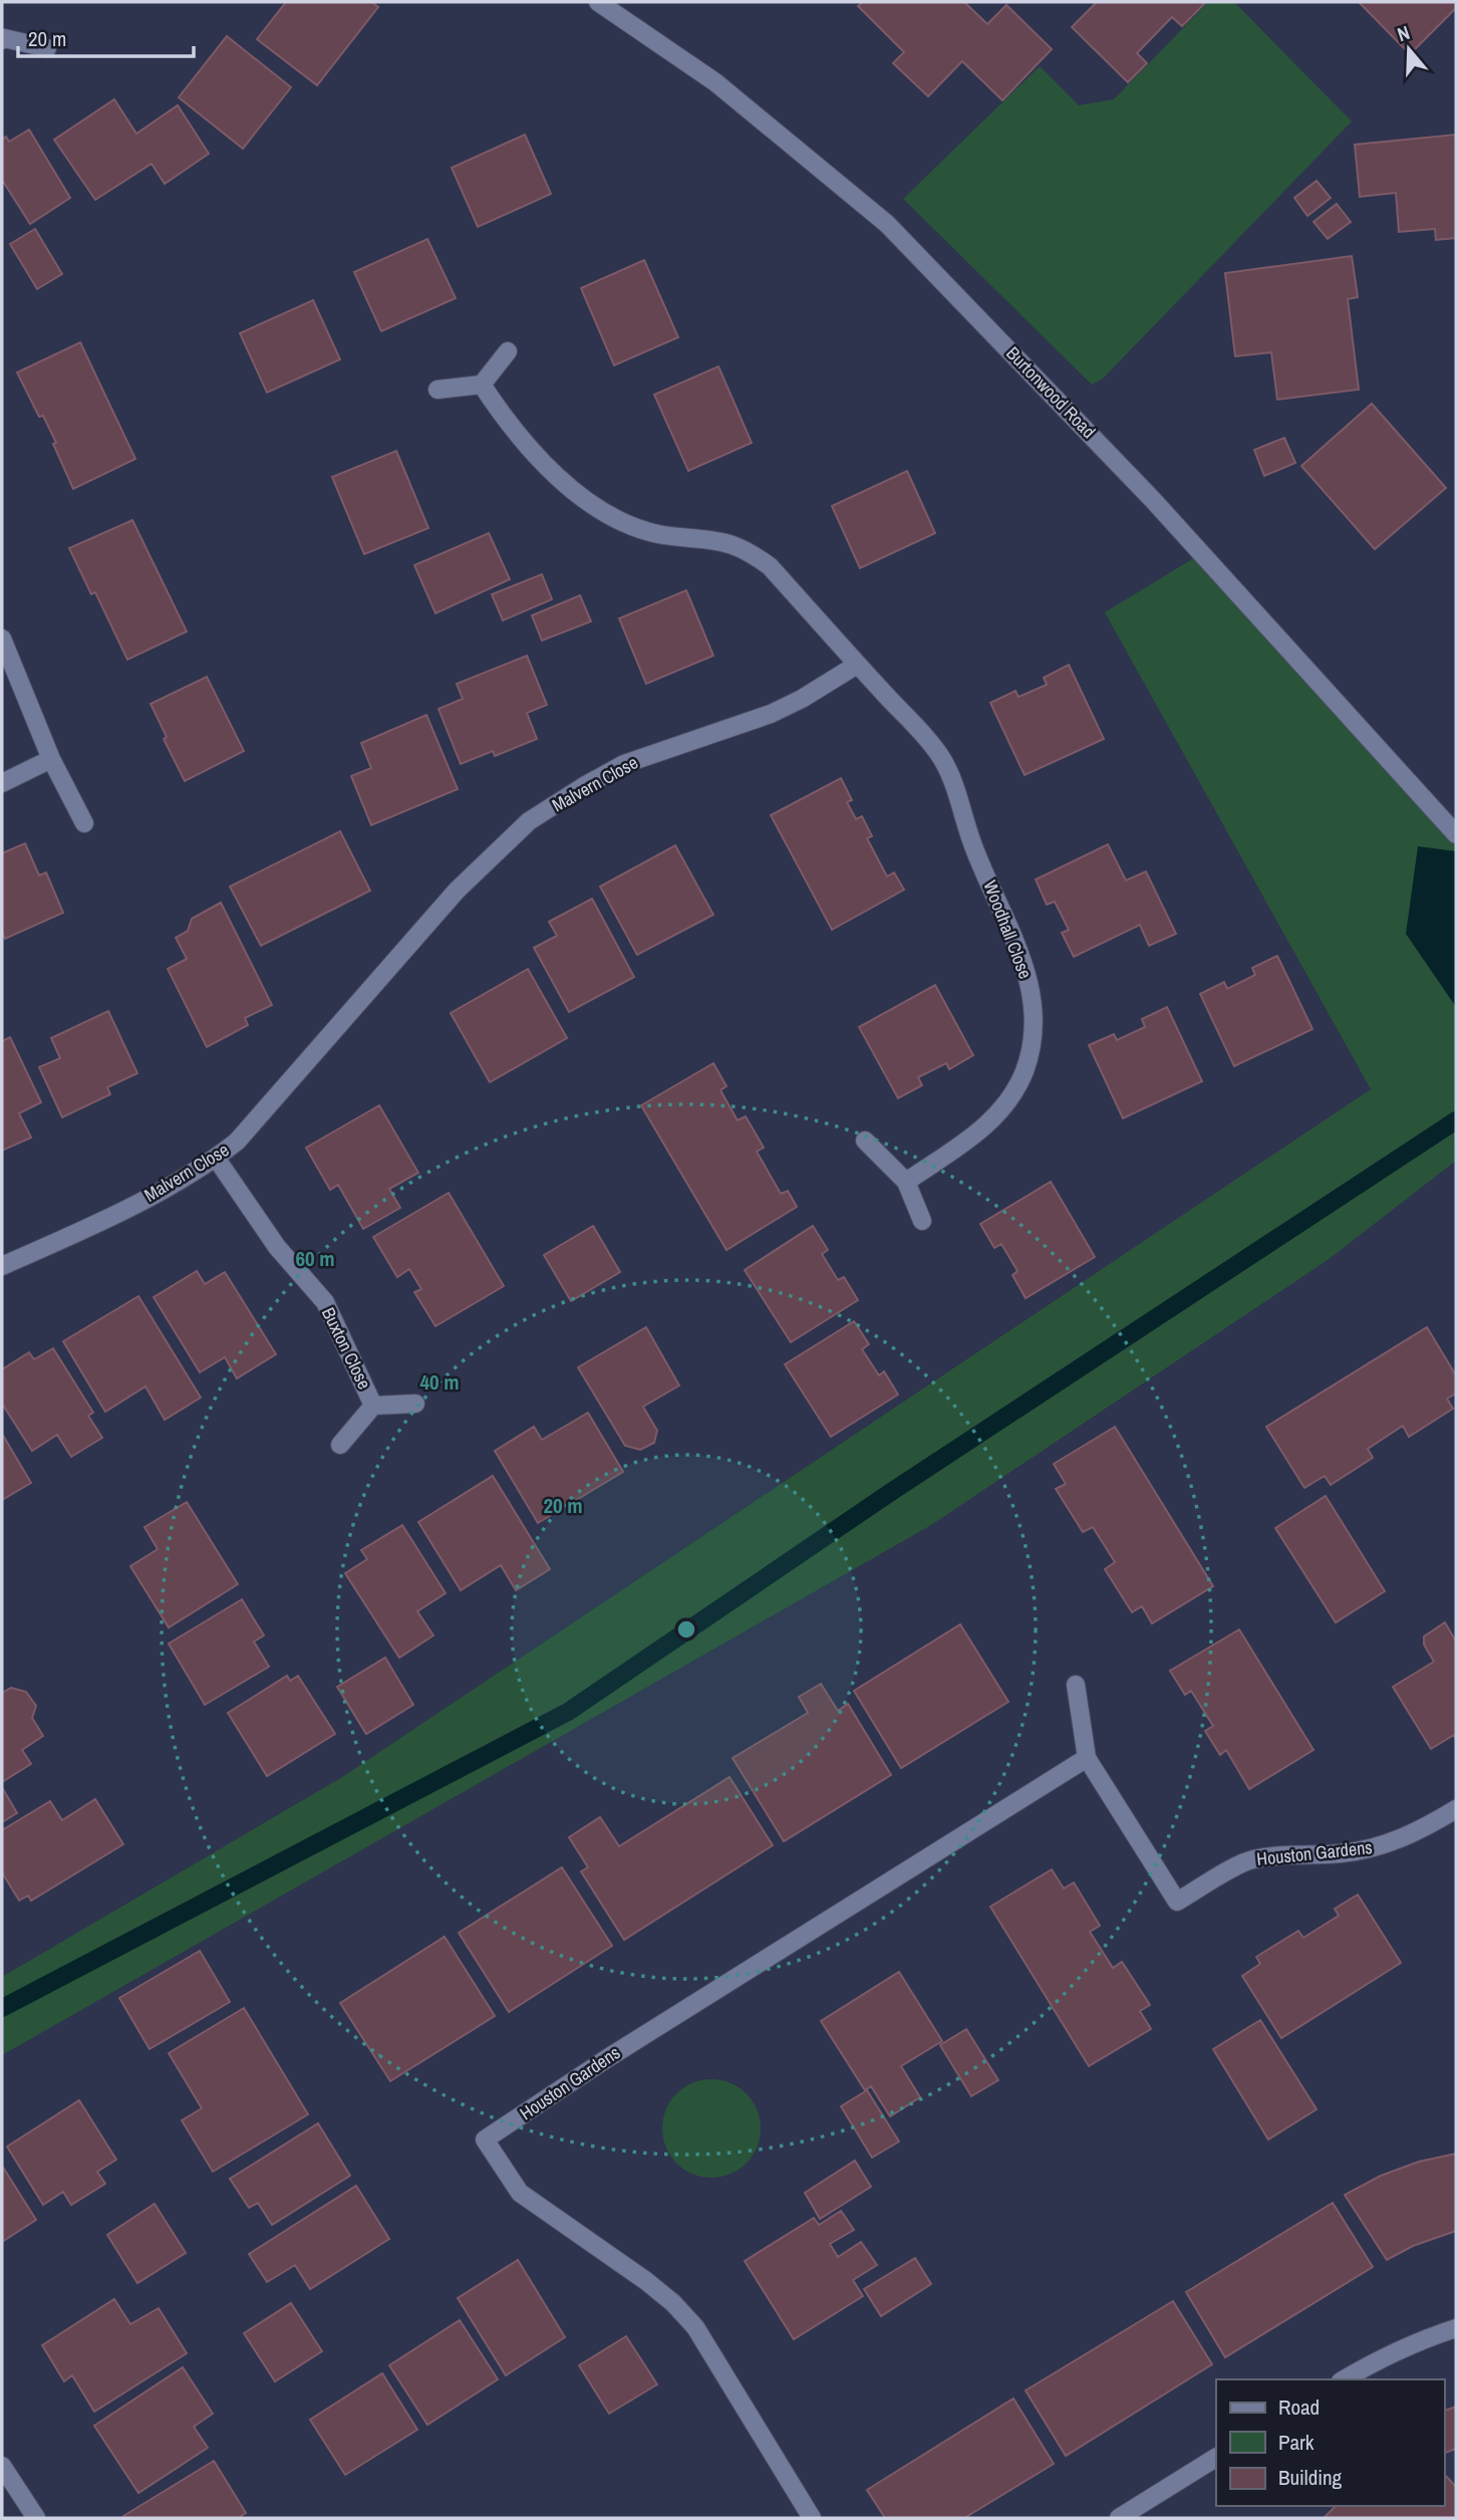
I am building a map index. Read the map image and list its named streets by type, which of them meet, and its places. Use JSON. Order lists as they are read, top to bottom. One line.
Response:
{"streets":{"street":["Burtonwood Road","Malvern Close","Woodhall Close","Buxton Close","Houston Gardens"]},"crossings":[["Malvern Close","Woodhall Close"],["Malvern Close","Buxton Close"]],"legend":["Road","Park","Building"],"scale_bar":"20 m","north":"top","rings":["60 m","40 m","20 m"]}
